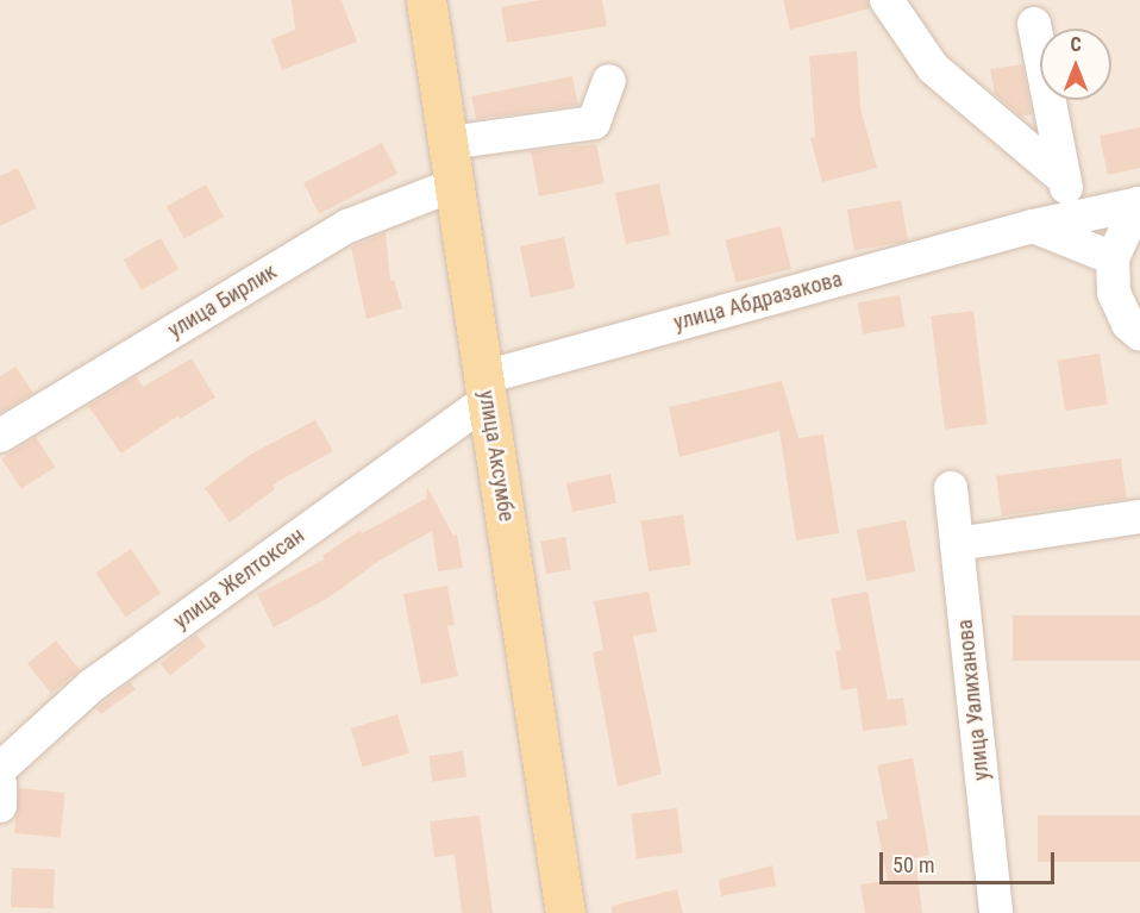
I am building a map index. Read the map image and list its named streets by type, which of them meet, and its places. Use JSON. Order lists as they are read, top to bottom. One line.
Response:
{"streets":{"main road":["улица Аксумбе"],"street":["улица Бирлик","улица Абдразакова","улица Желтоксан","улица Уалиханова"]},"crossings":[["улица Бирлик","улица Аксумбе"],["улица Абдразакова","улица Аксумбе"],["улица Абдразакова","улица Желтоксан"],["улица Аксумбе","улица Желтоксан"]],"scale_bar":"50 m","north":"top"}
